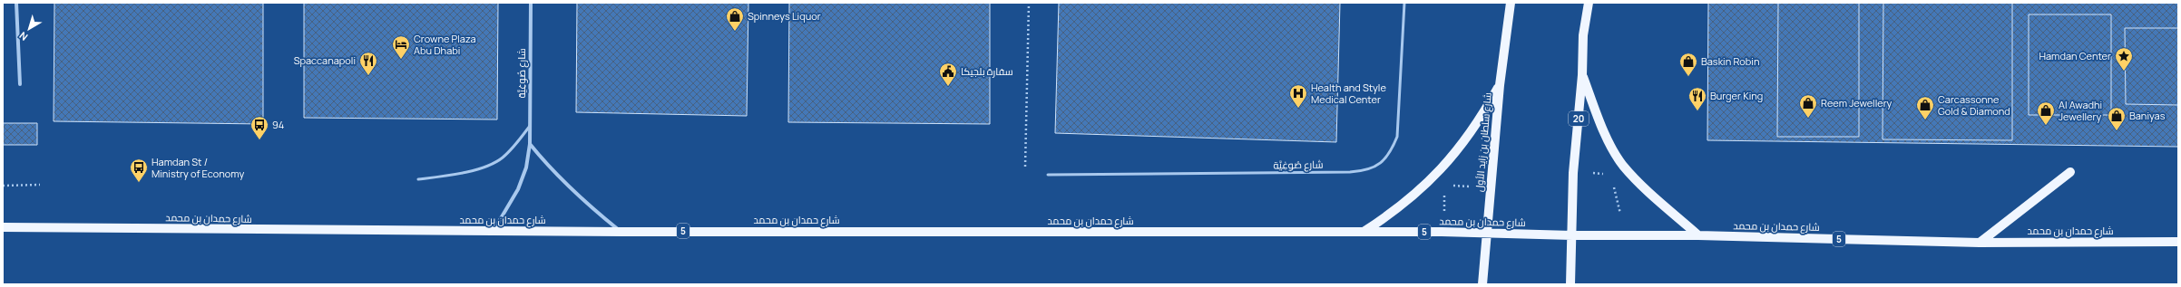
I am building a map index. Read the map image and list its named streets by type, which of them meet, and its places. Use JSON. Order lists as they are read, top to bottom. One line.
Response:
{"streets":{"main road":["20","شارع سلطان بن زايد الأول","شارع حمدان بن محمد","5"],"street":["شارع صُوغِيَّة"]},"crossings":[["شارع صُوغِيَّة","شارع حمدان بن محمد"],["20","شارع حمدان بن محمد"],["شارع سلطان بن زايد الأول","شارع حمدان بن محمد"]],"places":{"shop":["Spinneys Liquor","Baskin Robin","Reem Jewellery","Carcassonne Gold & Diamond","Al Awadhi Jewellery","Baniyas"],"hotel":["Crowne Plaza Abu Dhabi"],"place":["Hamdan Center"],"restaurant":["Spaccanapoli","Burger King"],"public building":["سفارة بلجيكا"],"hospital":["Health and Style Medical Center"],"bus stop":["94","Hamdan St / Ministry of Economy"]},"north":"bottom left"}
